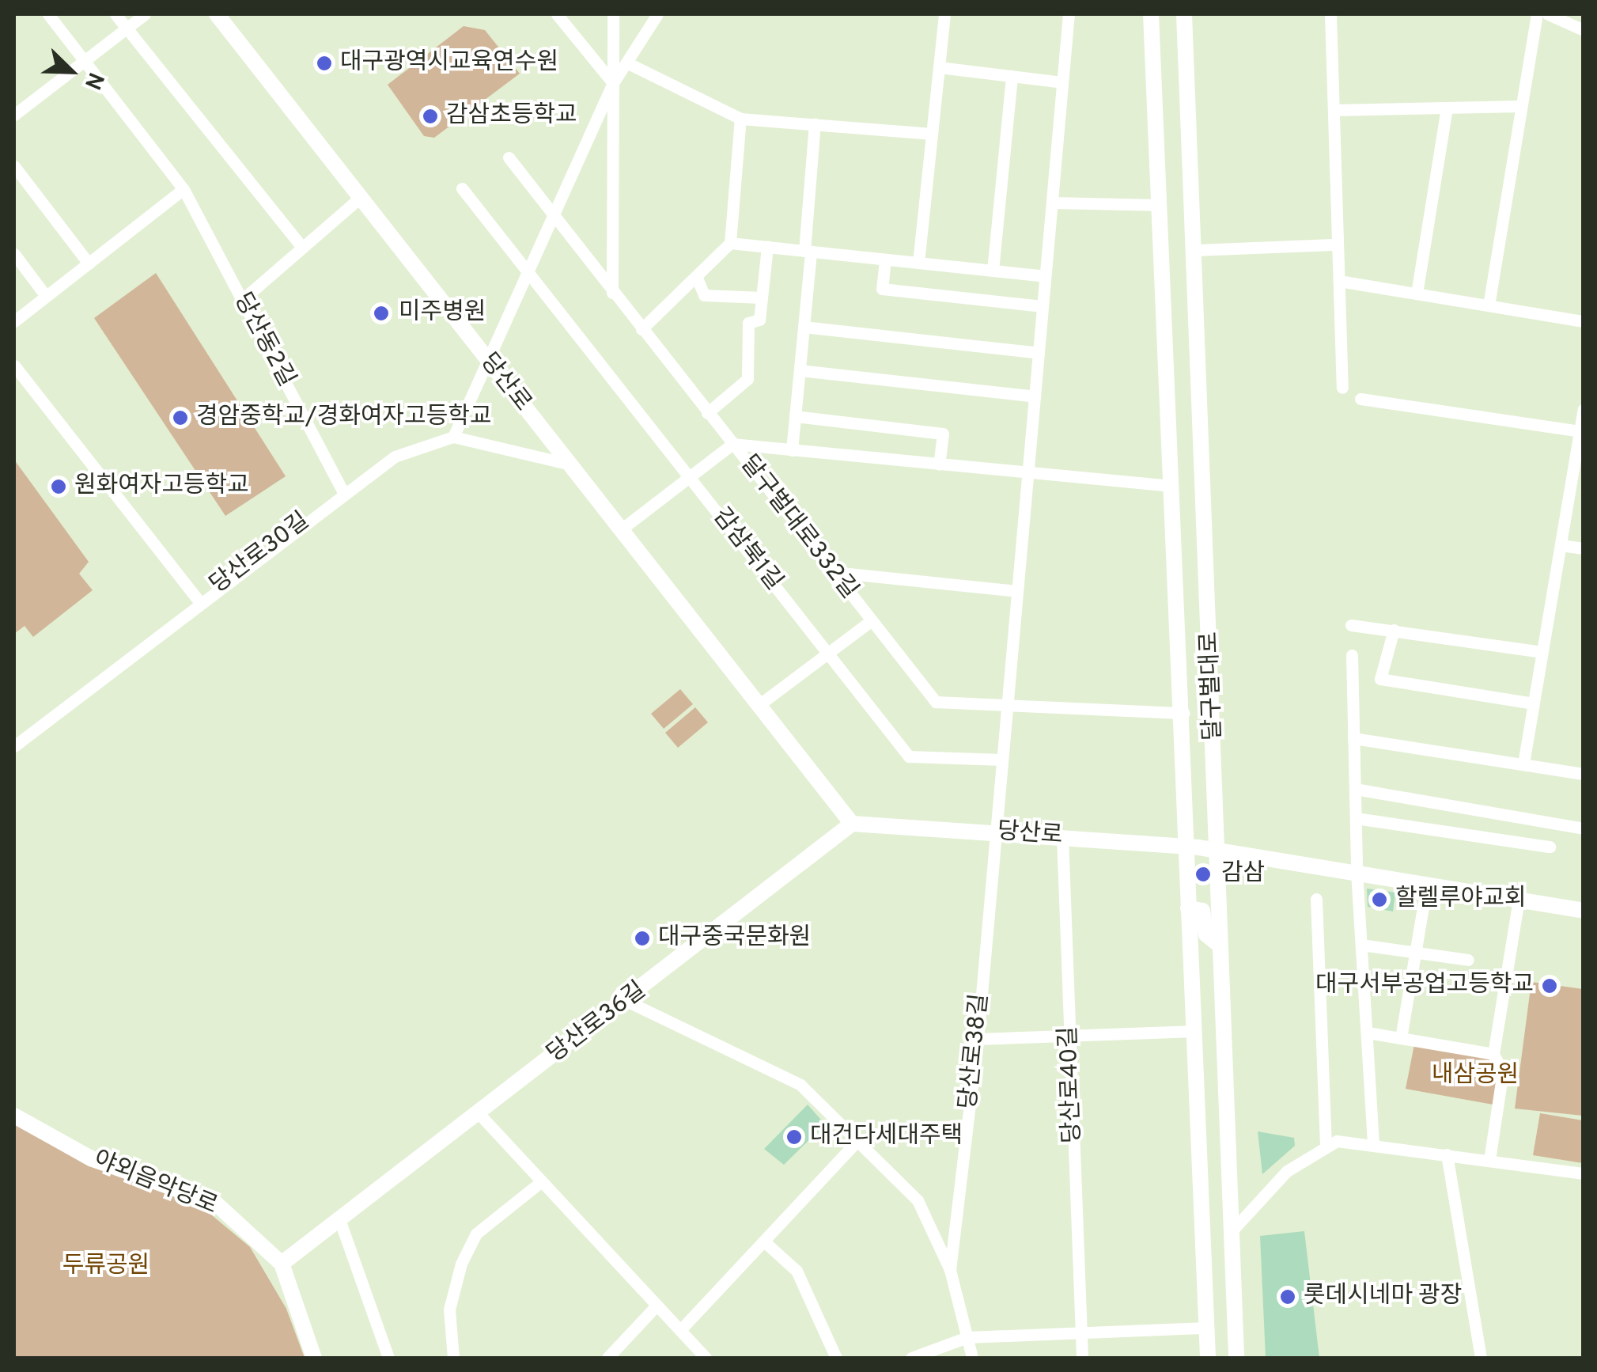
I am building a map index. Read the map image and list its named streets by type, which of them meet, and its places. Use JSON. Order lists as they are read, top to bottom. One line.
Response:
{"streets":{"main road":["당산로","달구벌대로","당산로36길","야외음악당로"],"street":["당산동2길","달구벌대로332길","감삼북1길","당산로30길","당산로38길","당산로40길"]},"crossings":[["당산동2길","당산로30길"],["당산로","달구벌대로"],["당산로","당산로36길"],["당산로","당산로38길"],["당산로","당산로40길"],["달구벌대로332길","달구벌대로"],["달구벌대로332길","당산로38길"],["감삼북1길","당산로38길"],["당산로36길","야외음악당로"]],"parks":["내삼공원","두류공원"],"places":["대구광역시교육연수원","감삼초등학교","미주병원","경암중학교/경화여자고등학교","원화여자고등학교","감삼","할렐루야교회","대구중국문화원","대구서부공업고등학교","대건다세대주택","롯데시네마 광장"],"north":"bottom right"}
